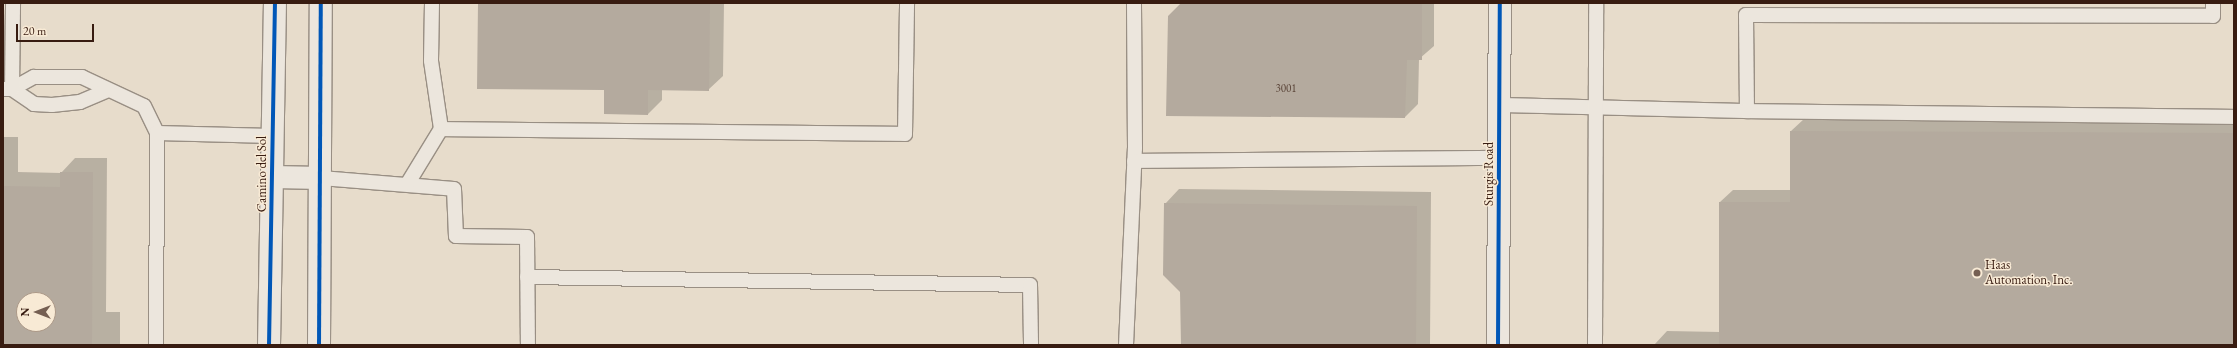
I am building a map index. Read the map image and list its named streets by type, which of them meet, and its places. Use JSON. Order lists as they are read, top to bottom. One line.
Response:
{"streets":{"street":["Camino del Sol","Sturgis Road"]},"places":["Haas Automation, Inc."],"house_numbers":["3001"],"scale_bar":"20 m","north":"left"}
